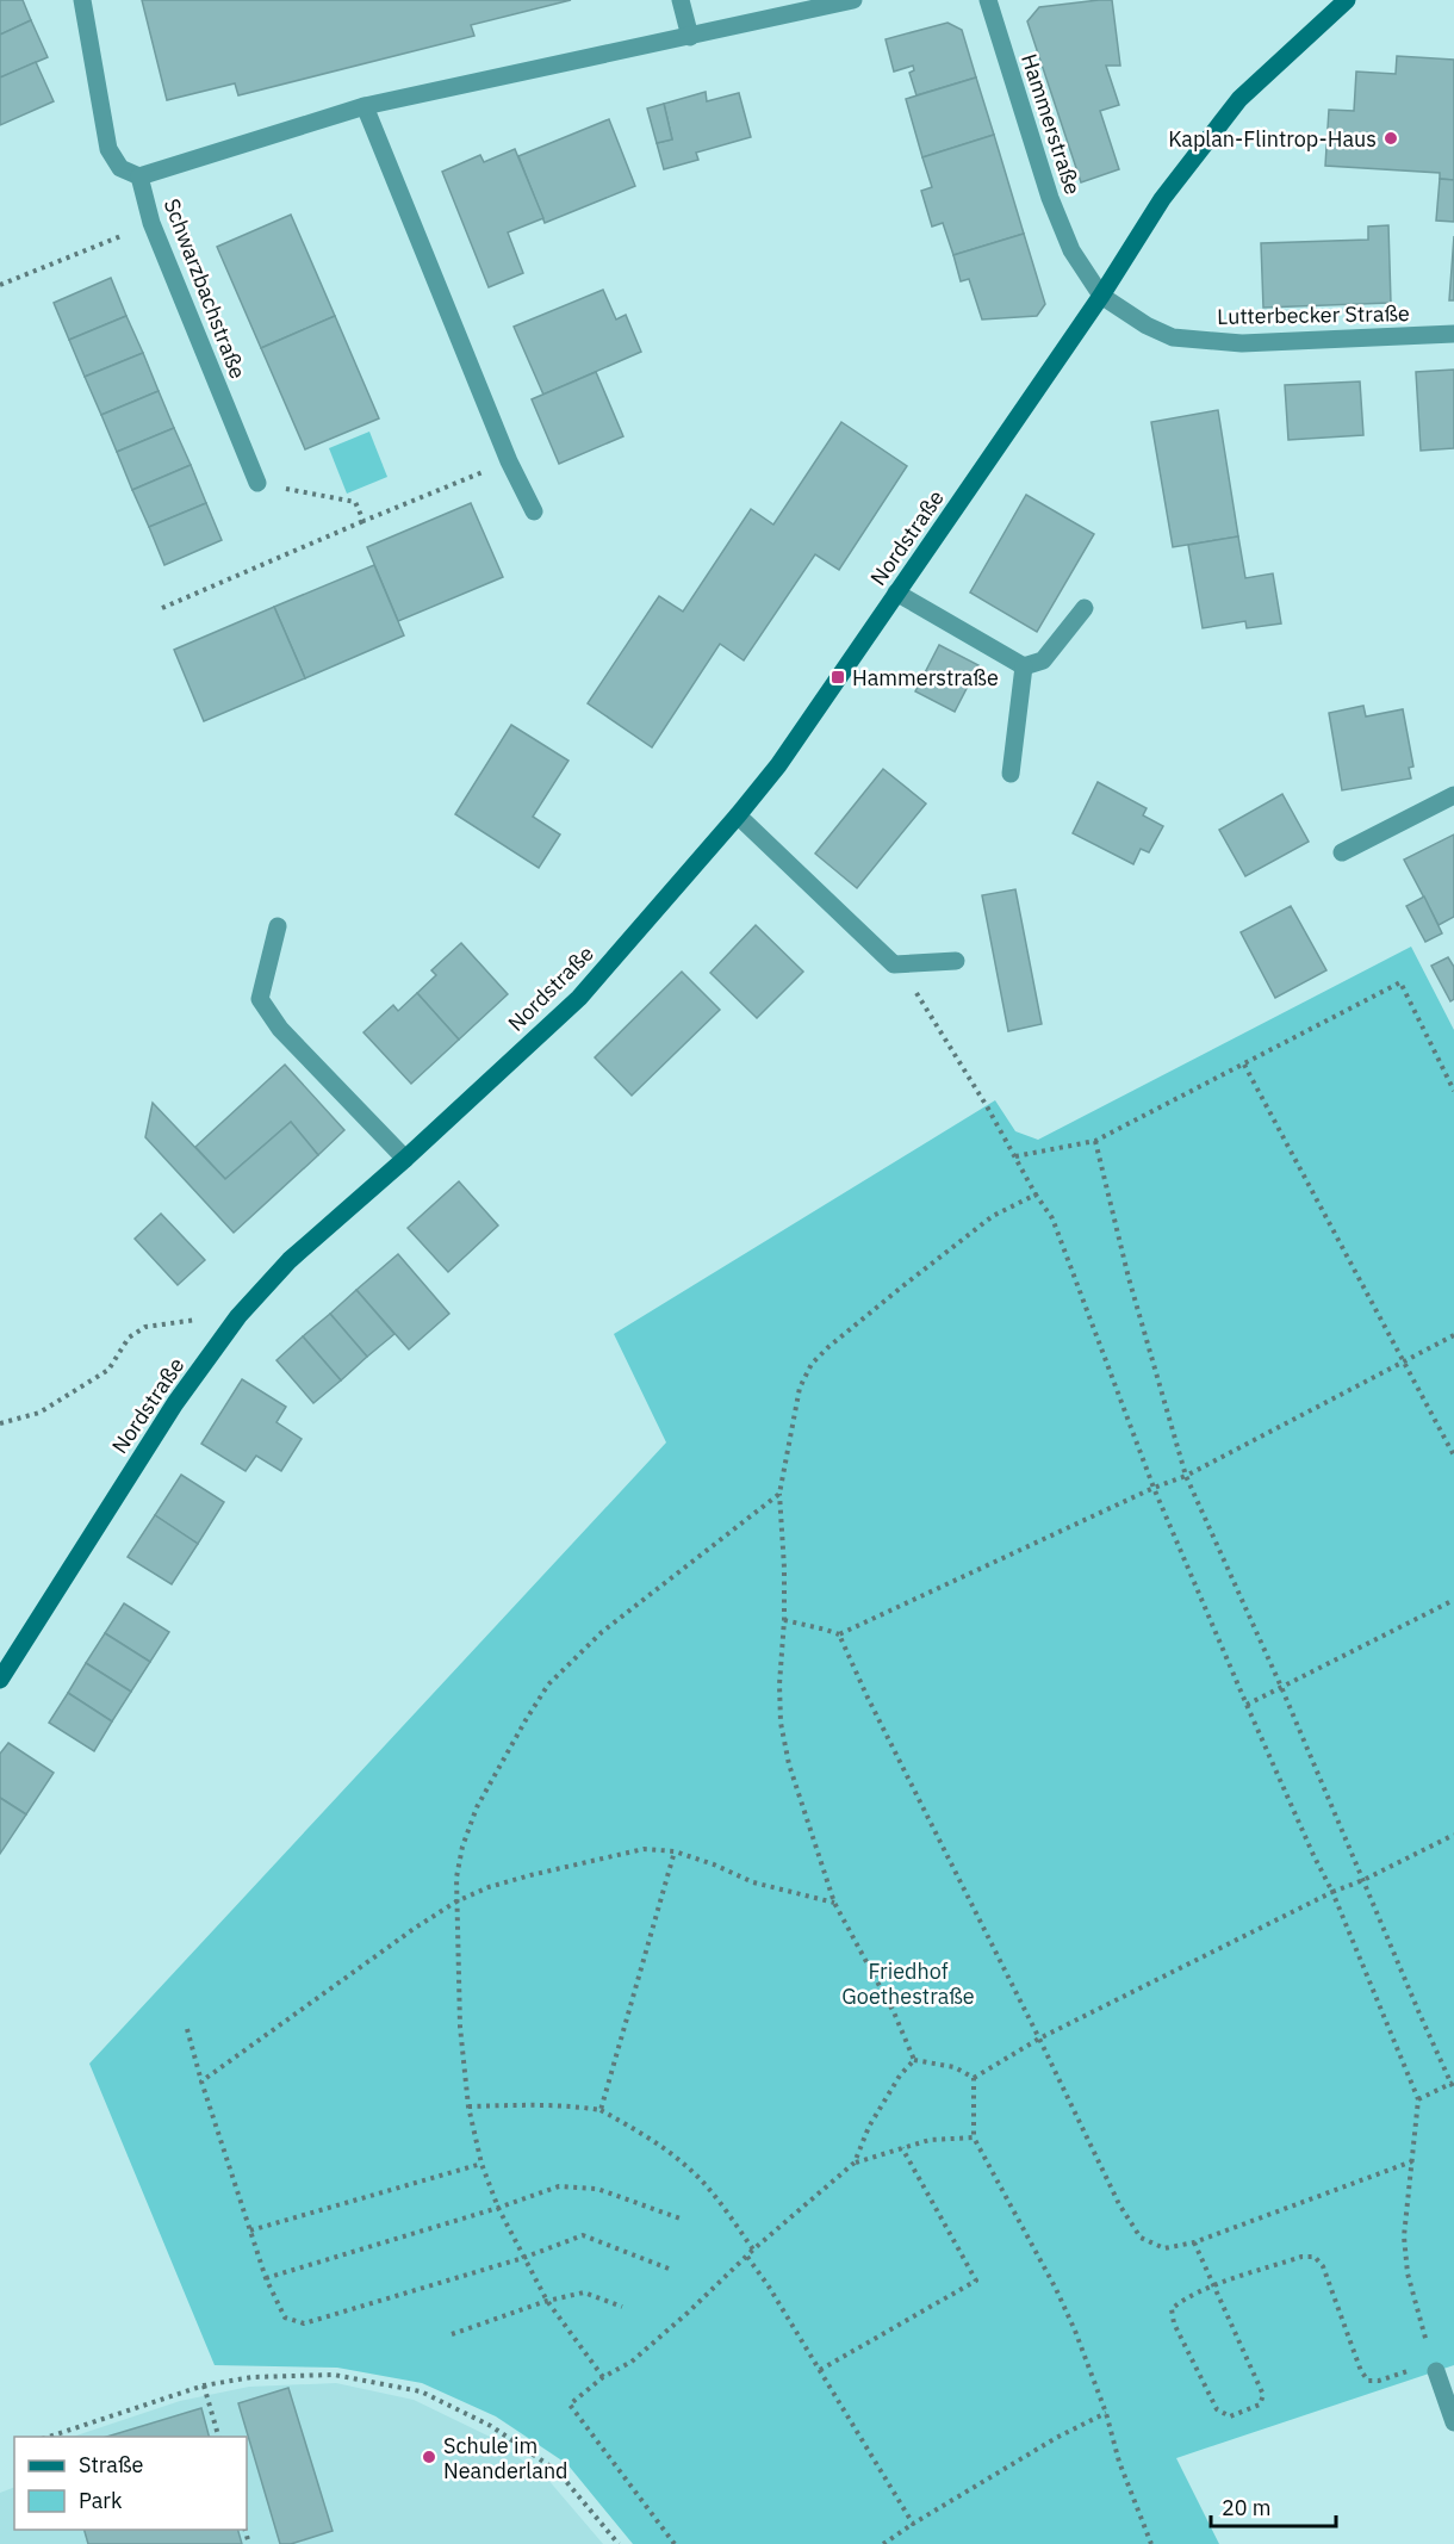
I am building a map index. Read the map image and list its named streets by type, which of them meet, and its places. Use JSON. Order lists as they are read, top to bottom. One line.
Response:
{"streets":{"main road":["Nordstraße"],"street":["Hammerstraße","Schwarzbachstraße","Lutterbecker Straße"]},"crossings":[["Hammerstraße","Lutterbecker Straße"],["Hammerstraße","Nordstraße"],["Lutterbecker Straße","Nordstraße"]],"parks":["Friedhof Goethestraße"],"places":{"other":["Kaplan-Flintrop-Haus","Schule im Neanderland"],"transit":["Hammerstraße"]},"legend":["Straße","Park"],"scale_bar":"20 m"}
